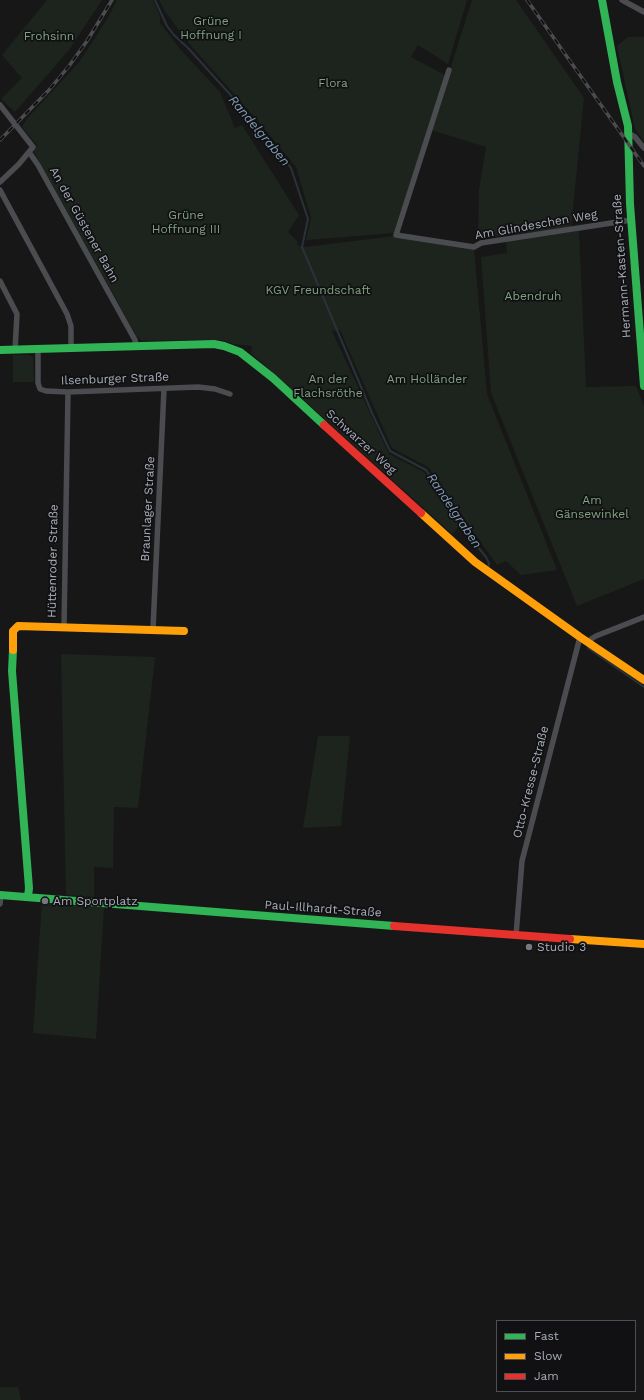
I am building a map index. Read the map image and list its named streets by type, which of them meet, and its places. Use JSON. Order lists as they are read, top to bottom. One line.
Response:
{"streets":{"street":["An der Güstener Bahn","Am Glindeschen Weg","Hermann-Kasten-Straße","Ilsenburger Straße","Schwarzer Weg","Braunlager Straße","Hüttenroder Straße","Otto-Kresse-Straße","Paul-Illhardt-Straße"]},"crossings":[["An der Güstener Bahn","Schwarzer Weg"],["Am Glindeschen Weg","Hermann-Kasten-Straße"],["Ilsenburger Straße","Schwarzer Weg"],["Ilsenburger Straße","Braunlager Straße"],["Ilsenburger Straße","Hüttenroder Straße"],["Schwarzer Weg","Otto-Kresse-Straße"],["Hüttenroder Straße","Paul-Illhardt-Straße"],["Otto-Kresse-Straße","Paul-Illhardt-Straße"]],"water":["Randelgraben"],"parks":["Grüne Hoffnung I","Frohsinn","Flora","Grüne Hoffnung III","KGV Freundschaft","Abendruh","An der Flachsröthe","Am Holländer","Am Gänsewinkel"],"places":["Am Sportplatz","Studio 3"],"legend":["Fast","Slow","Jam"]}
